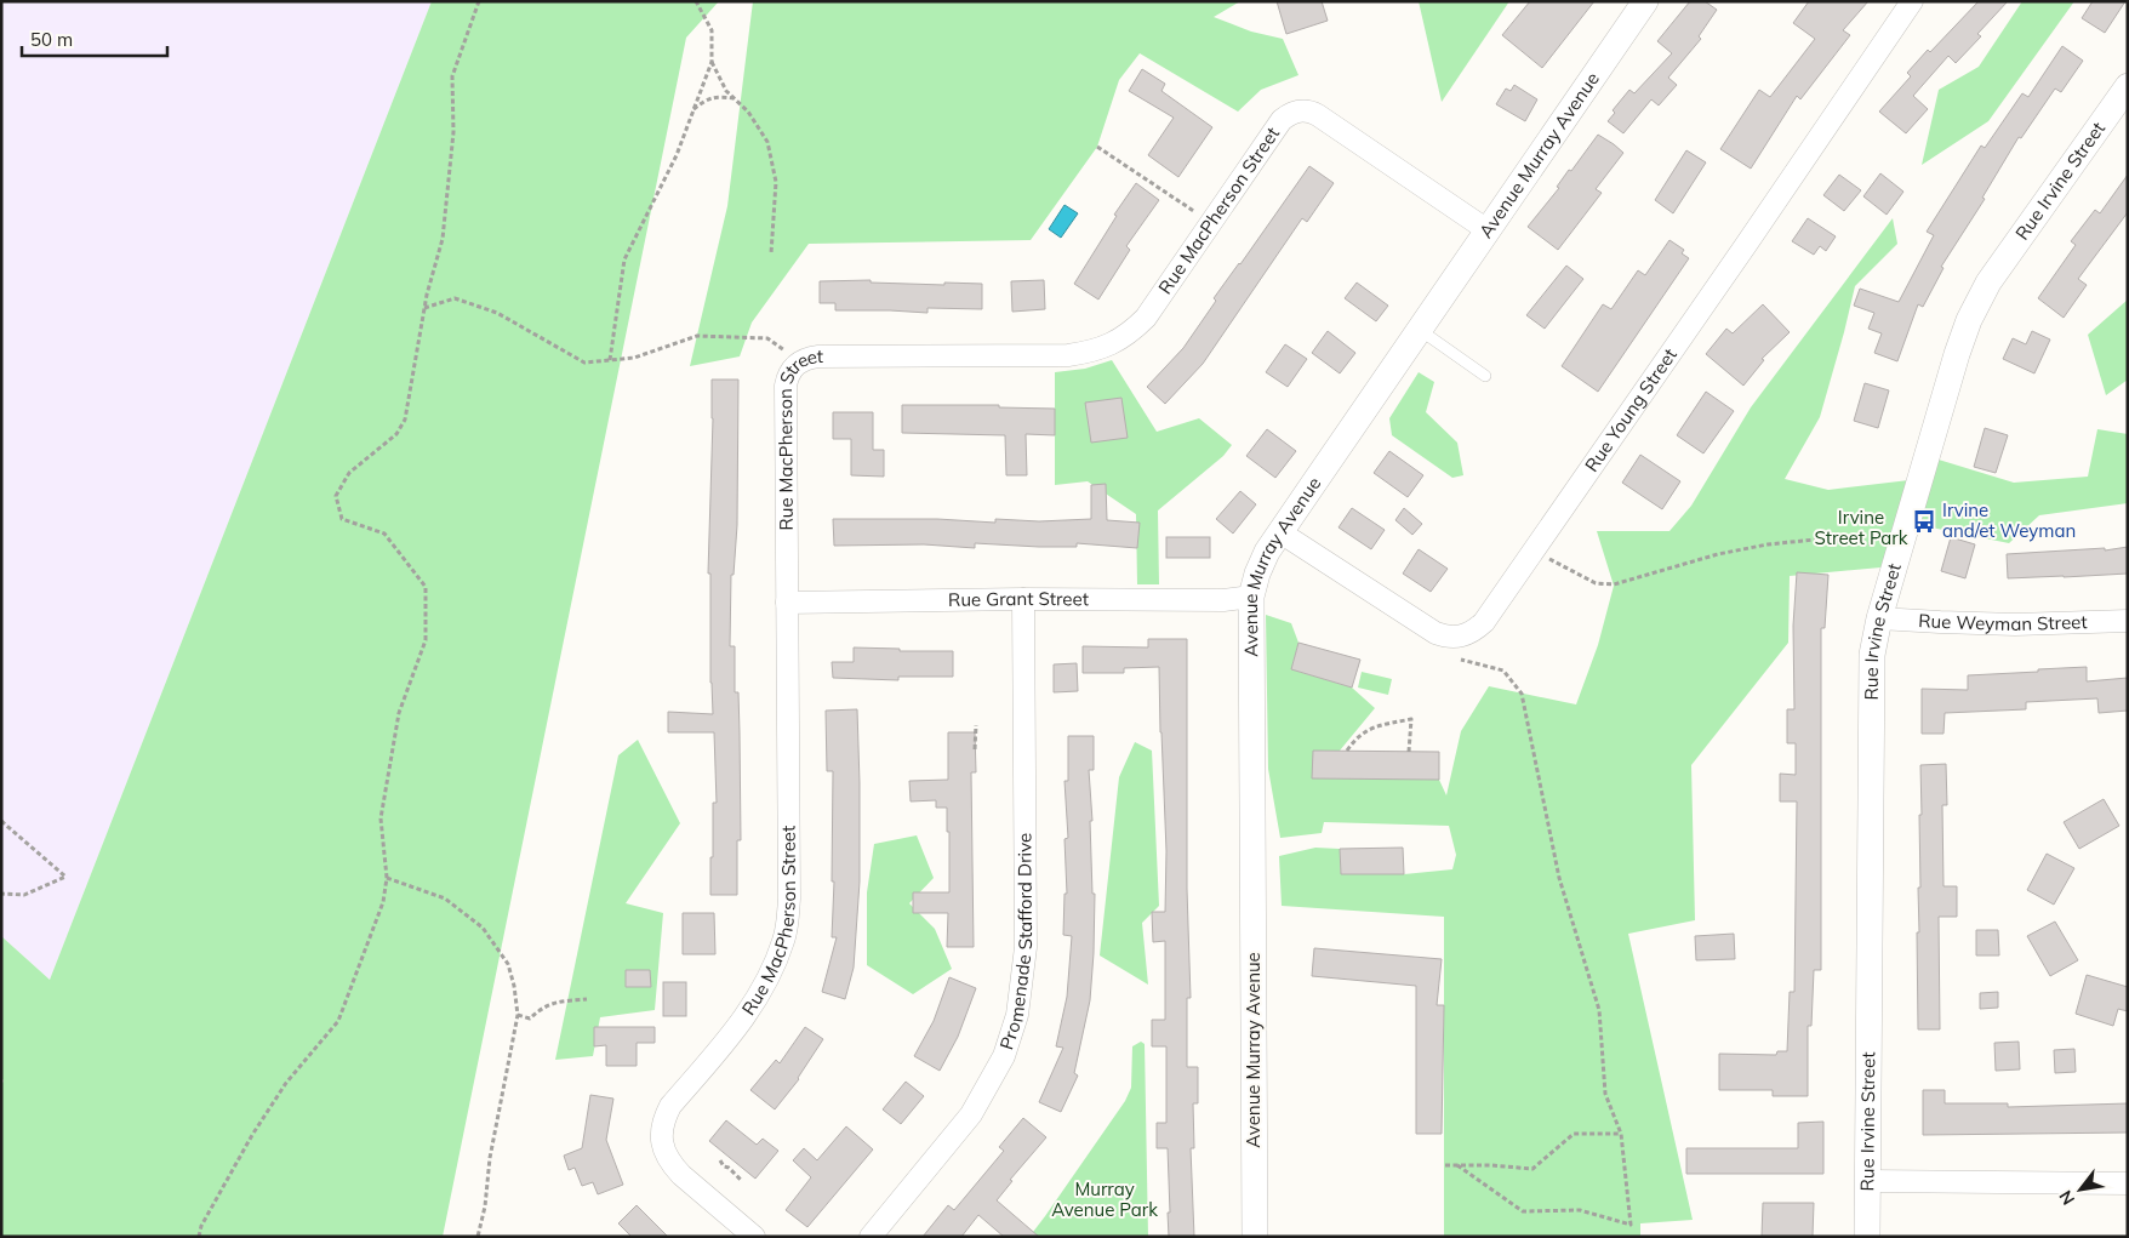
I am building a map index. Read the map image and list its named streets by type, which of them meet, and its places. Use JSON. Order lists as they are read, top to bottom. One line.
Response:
{"streets":{"street":["Avenue Murray Avenue","Rue Irvine Street","Rue MacPherson Street","Rue Young Street","Rue Grant Street","Rue Weyman Street","Promenade Stafford Drive"]},"crossings":[["Avenue Murray Avenue","Rue MacPherson Street"],["Avenue Murray Avenue","Rue Young Street"],["Avenue Murray Avenue","Rue Grant Street"],["Rue Irvine Street","Rue Weyman Street"],["Rue MacPherson Street","Rue Grant Street"],["Rue Grant Street","Promenade Stafford Drive"]],"parks":["Irvine Street Park","Murray Avenue Park"],"places":{"bus stop":["Irvine and/et Weyman"]},"scale_bar":"50 m","north":"bottom left"}
